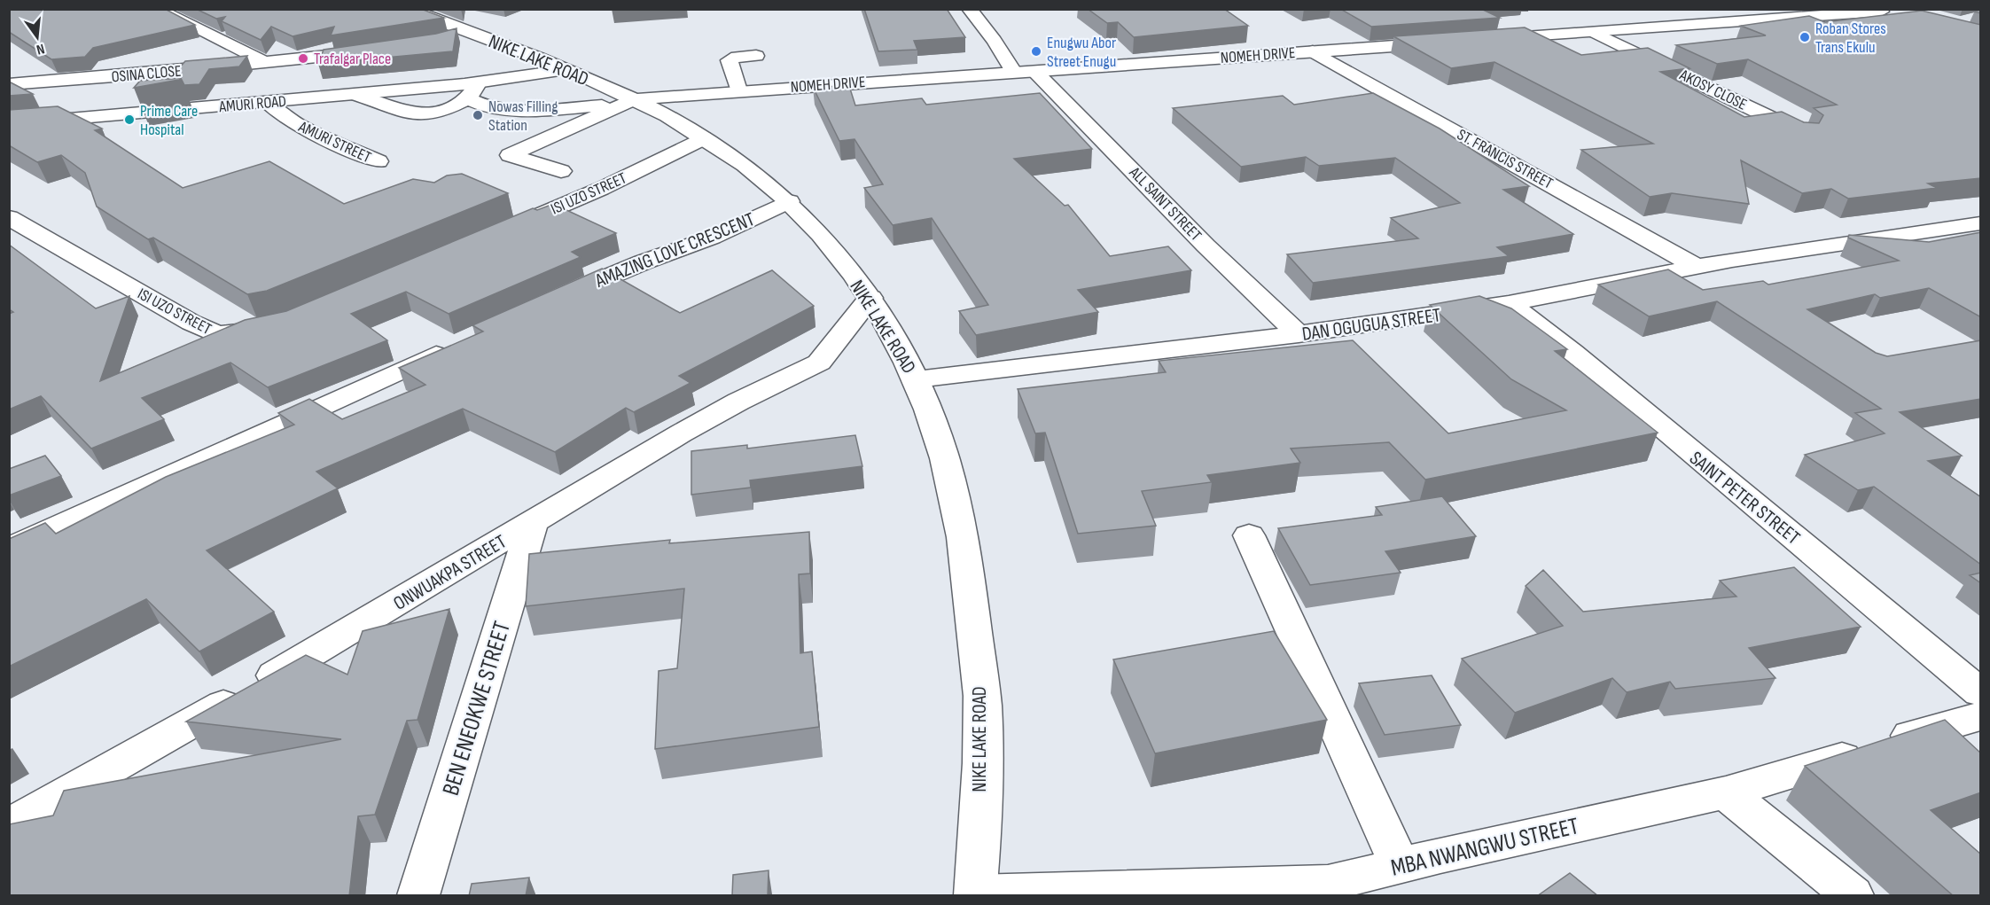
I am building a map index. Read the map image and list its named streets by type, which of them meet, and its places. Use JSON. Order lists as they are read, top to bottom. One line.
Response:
{"streets":{"street":["NOMEH DRIVE","NIKE LAKE ROAD","OSINA CLOSE","AKOSY CLOSE","AMURI ROAD","AMURI STREET","ST. FRANCIS STREET","ISI UZO STREET","ALL SAINT STREET","AMAZING LOVE CRESCENT","DAN OGUGUA STREET","SAINT PETER STREET","ONWUAKPA STREET","BEN ENEOKWE STREET","MBA NWANGWU STREET"]},"crossings":[["NOMEH DRIVE","NIKE LAKE ROAD"],["NOMEH DRIVE","ST. FRANCIS STREET"],["NOMEH DRIVE","ALL SAINT STREET"],["NIKE LAKE ROAD","AMURI ROAD"],["NIKE LAKE ROAD","ISI UZO STREET"],["NIKE LAKE ROAD","AMAZING LOVE CRESCENT"],["NIKE LAKE ROAD","DAN OGUGUA STREET"],["NIKE LAKE ROAD","ONWUAKPA STREET"],["NIKE LAKE ROAD","MBA NWANGWU STREET"],["AMURI ROAD","AMURI STREET"],["ST. FRANCIS STREET","DAN OGUGUA STREET"],["ALL SAINT STREET","DAN OGUGUA STREET"],["DAN OGUGUA STREET","SAINT PETER STREET"],["ONWUAKPA STREET","BEN ENEOKWE STREET"]],"places":["Roban Stores Trans Ekulu","Enugwu Abor Street Enugu","Trafalgar Place","Nowas Filling Station","Prime Care Hospital"],"north":"bottom"}
